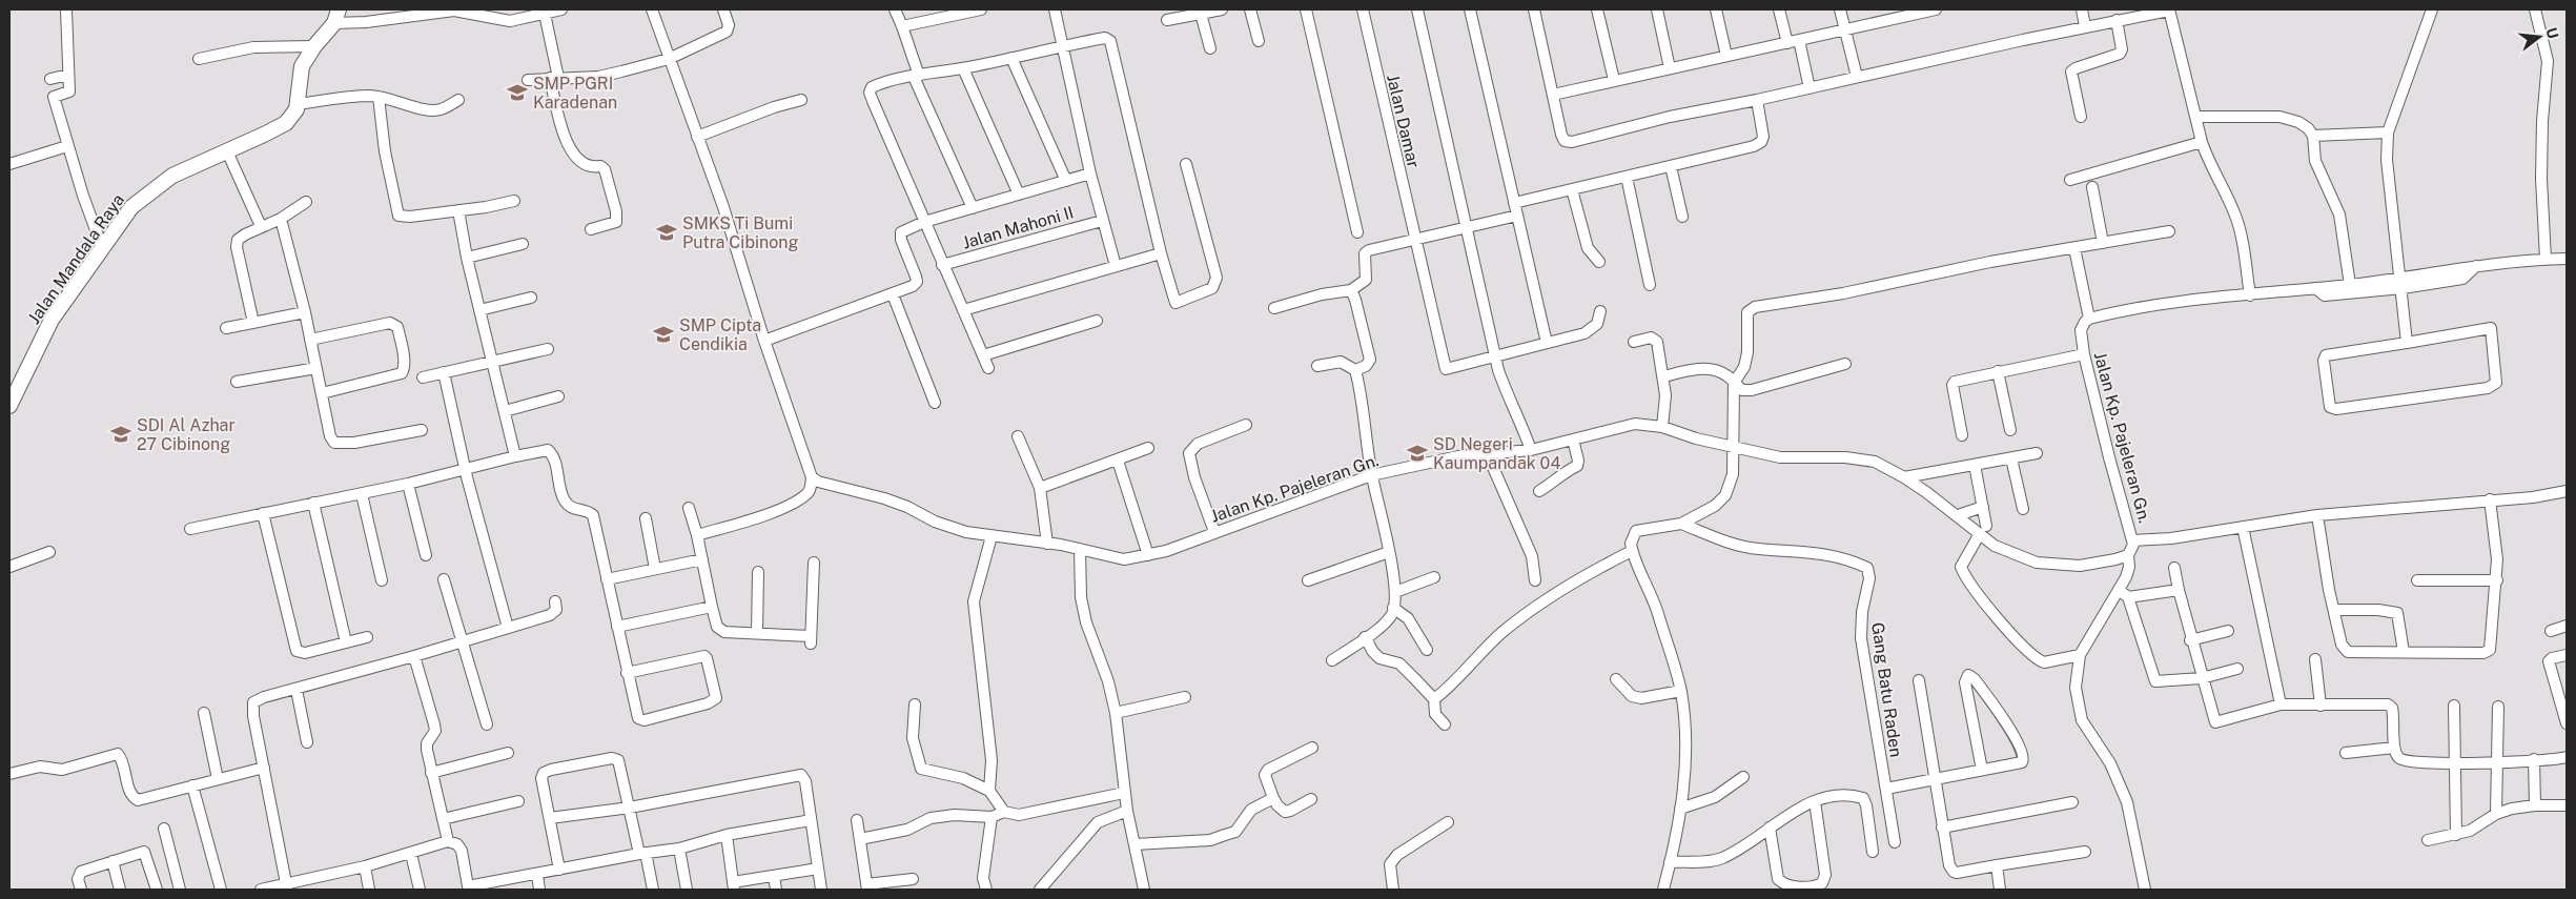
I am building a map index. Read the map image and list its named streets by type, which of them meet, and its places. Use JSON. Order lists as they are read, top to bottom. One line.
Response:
{"streets":{"street":["Jalan Damar","Jalan Mahoni II","Jalan Mandala Raya","Jalan Kp. Pajeleran Gn.","Gang Batu Raden"]},"places":{"school or university":["SMP PGRI Karadenan","SMKS Ti Bumi Putra Cibinong","SMP Cipta Cendikia","SDI Al Azhar 27 Cibinong","SD Negeri Kaumpandak 04"]},"north":"right"}
